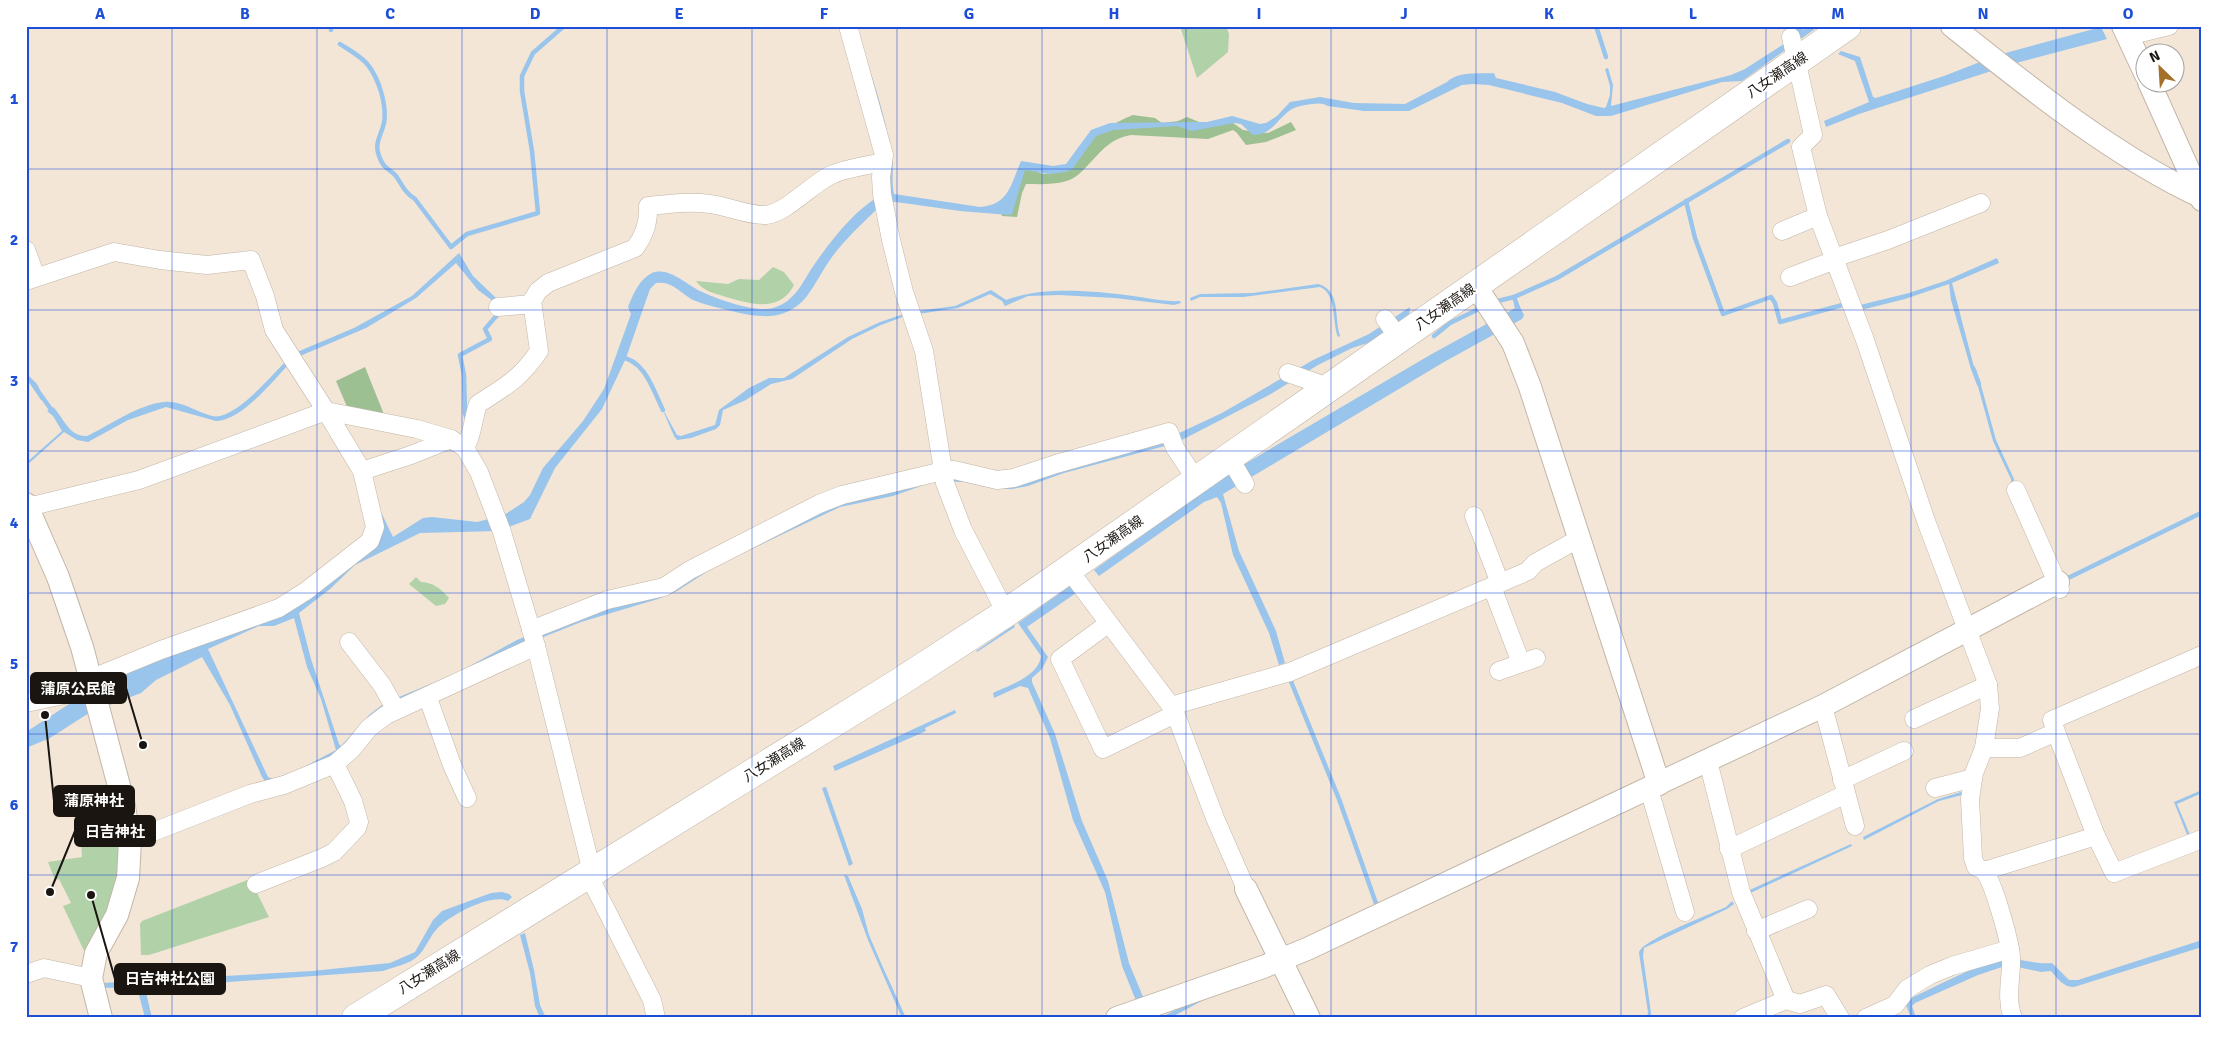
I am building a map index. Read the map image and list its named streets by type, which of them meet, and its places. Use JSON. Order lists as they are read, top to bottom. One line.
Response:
{"streets":{"main road":["八女瀬高線"]},"places":["蒲原神社","蒲原公民館","日吉神社","日吉神社公園"],"north":"top left","grid":{"columns":["A","B","C","D","E","F","G","H","I","J","K","L","M","N","O"],"rows":["1","2","3","4","5","6","7"]}}
